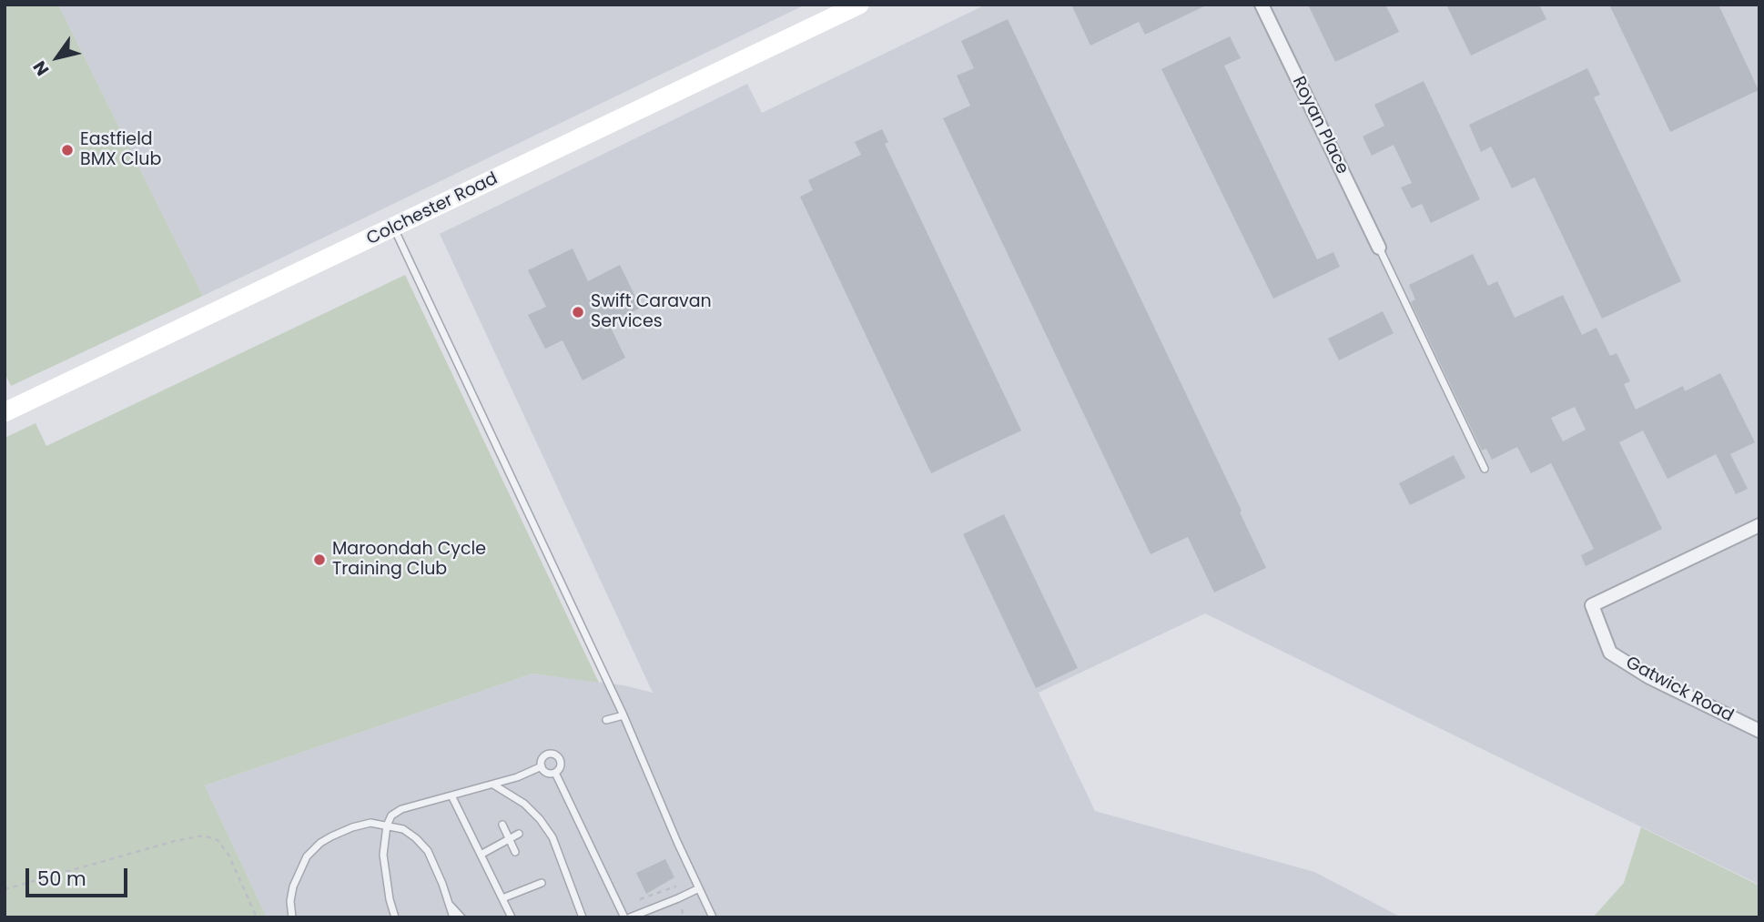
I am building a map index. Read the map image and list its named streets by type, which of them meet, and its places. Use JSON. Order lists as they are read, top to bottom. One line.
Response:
{"streets":{"main road":["Colchester Road"],"street":["Royan Place","Gatwick Road"]},"places":["Eastfield BMX Club","Swift Caravan Services","Maroondah Cycle Training Club"],"scale_bar":"50 m","north":"bottom left"}
